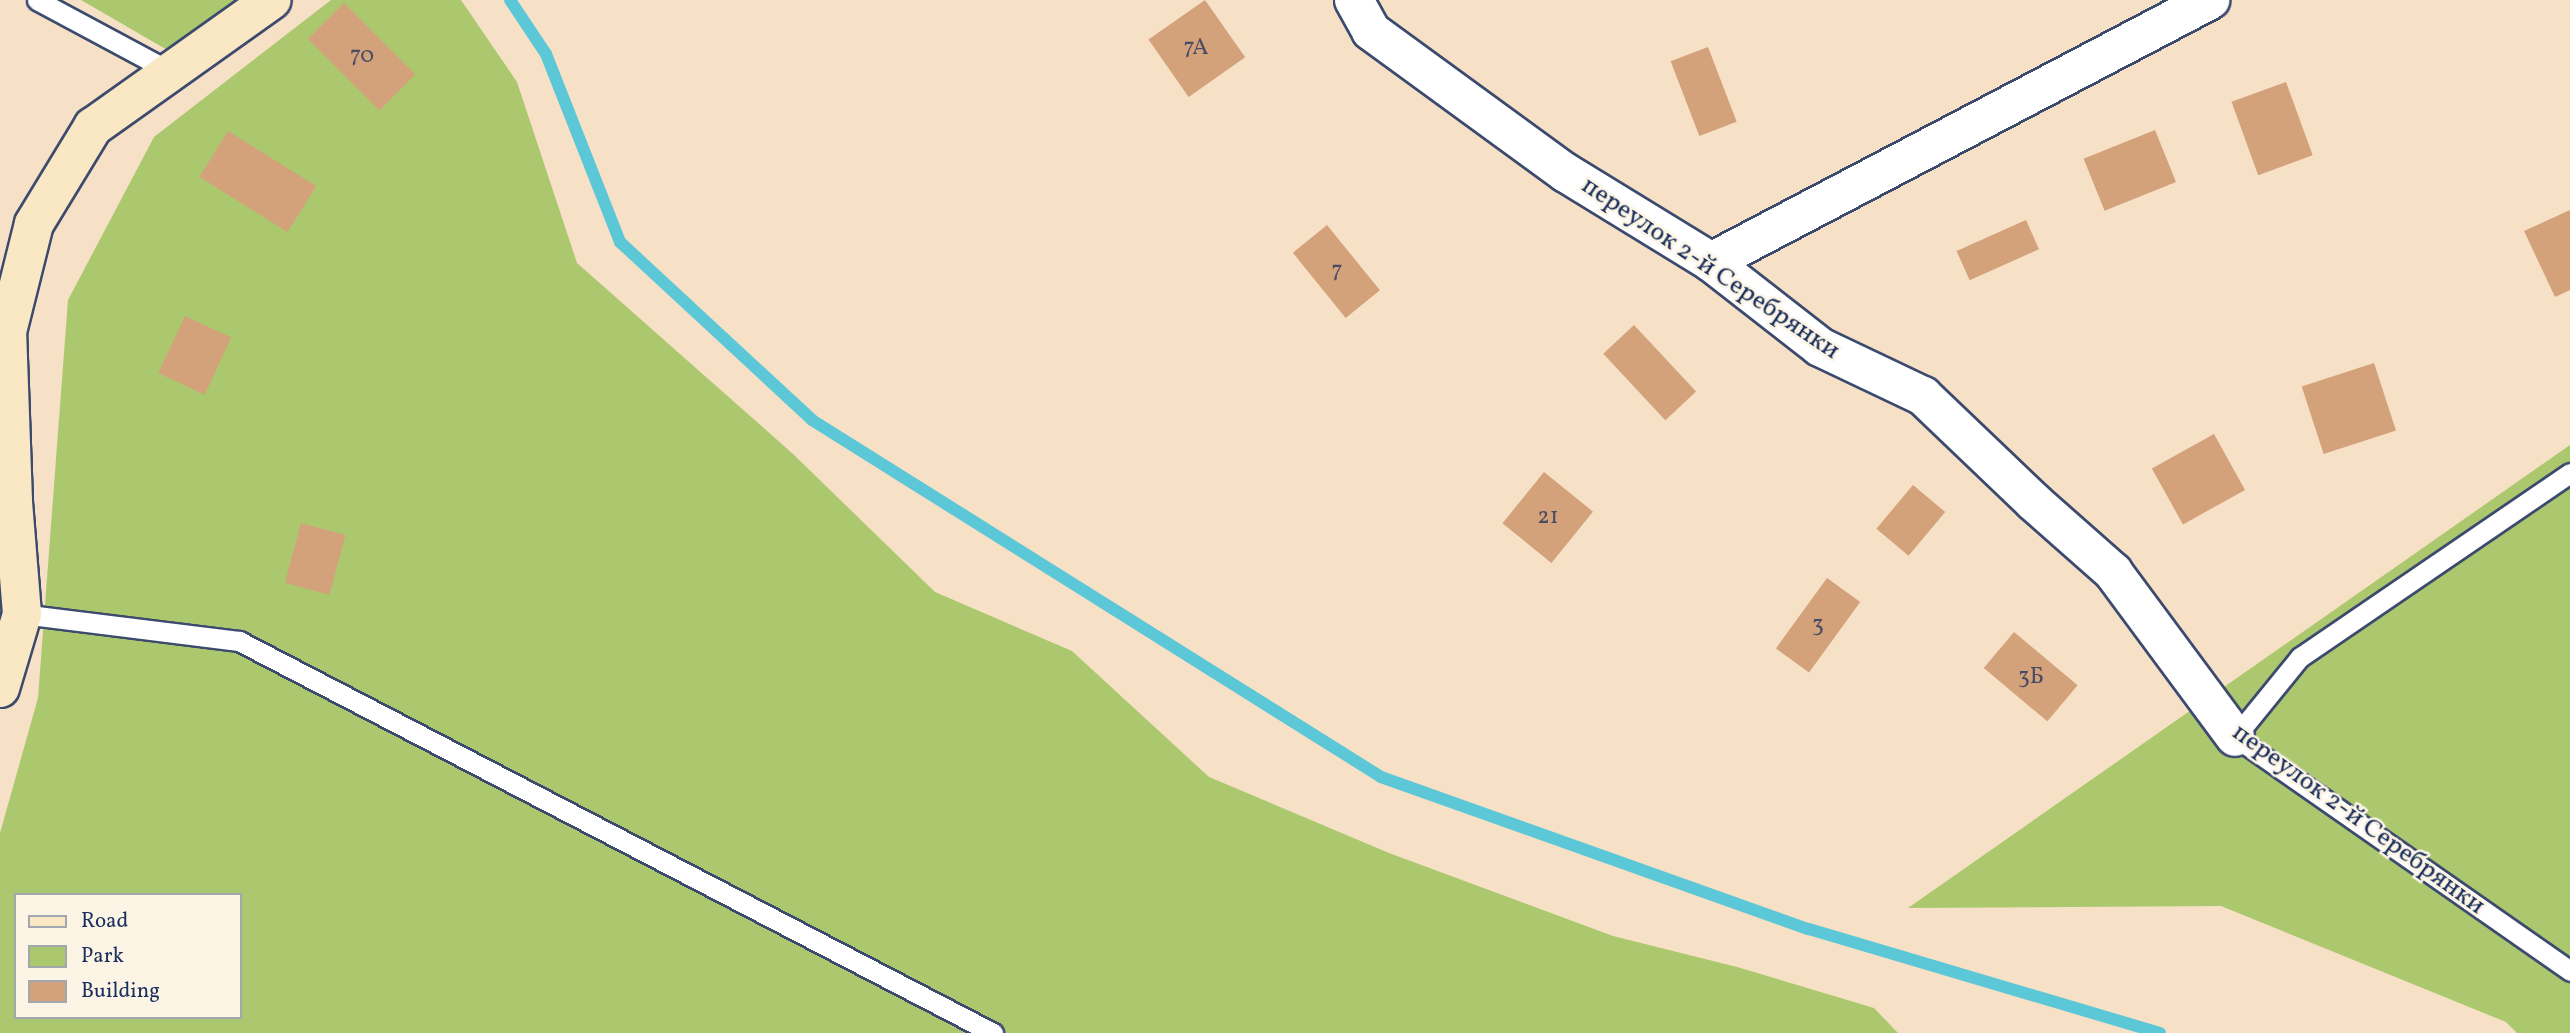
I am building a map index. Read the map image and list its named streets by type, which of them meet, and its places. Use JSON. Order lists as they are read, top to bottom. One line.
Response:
{"streets":{"street":["переулок 2-й Серебрянки"]},"house_numbers":["7А","70","7","21","3","3Б"],"legend":["Road","Park","Building"]}
